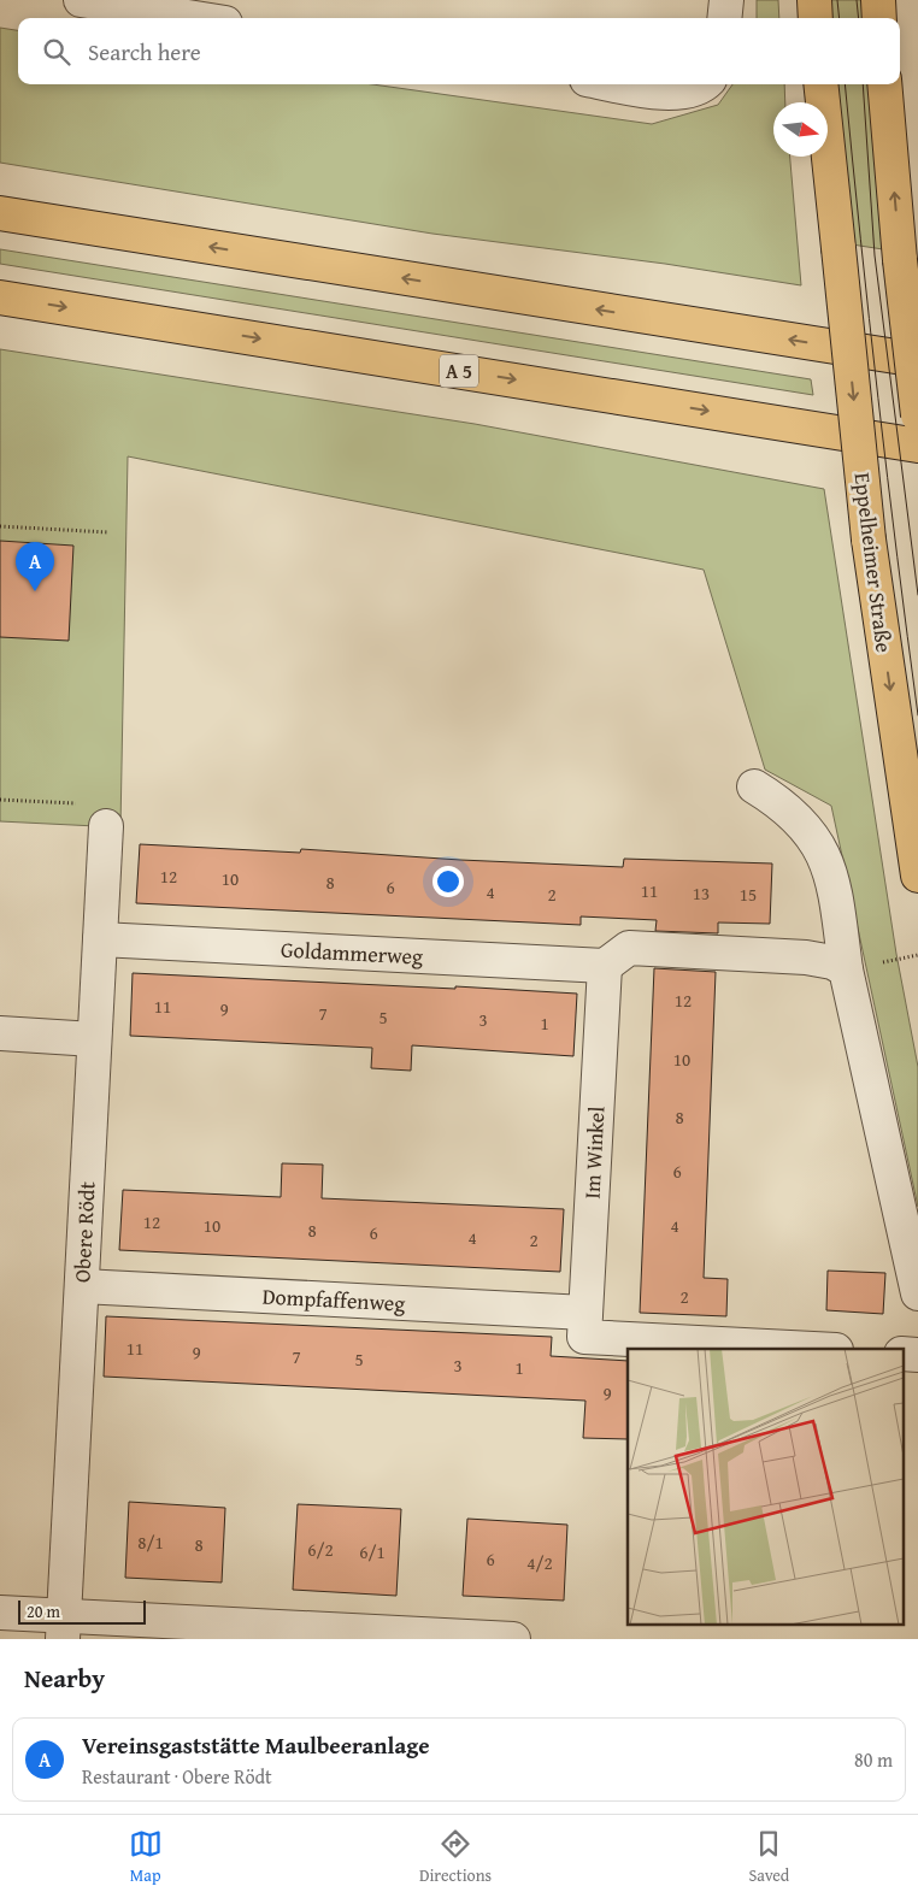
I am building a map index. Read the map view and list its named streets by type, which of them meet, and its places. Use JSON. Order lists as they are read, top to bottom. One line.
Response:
{"streets":{"main road":["A 5","Eppelheimer Straße"],"street":["Goldammerweg","Im Winkel","Obere Rödt","Dompfaffenweg"]},"crossings":[["Goldammerweg","Im Winkel"],["Goldammerweg","Obere Rödt"],["Im Winkel","Dompfaffenweg"],["Obere Rödt","Dompfaffenweg"]],"house_numbers":["12","10","8","6","11","4","13","2","15","12","11","9","7","5","3","1","10","8","6","12","10","4","8","6","4","2","2","11","9","7","5","3","1","9","8/1","8","6/2","6/1","6","4/2"],"scale_bar":"20 m","north":"right","page":{"search":"Search here","pins":"A","scale":"20 m","heading":"Nearby","list":[{"mark":"A","name":"Vereinsgaststätte Maulbeeranlage","note":"Restaurant · Obere Rödt","value":"80 m"}],"nav":["Map","Directions","Saved"]}}
